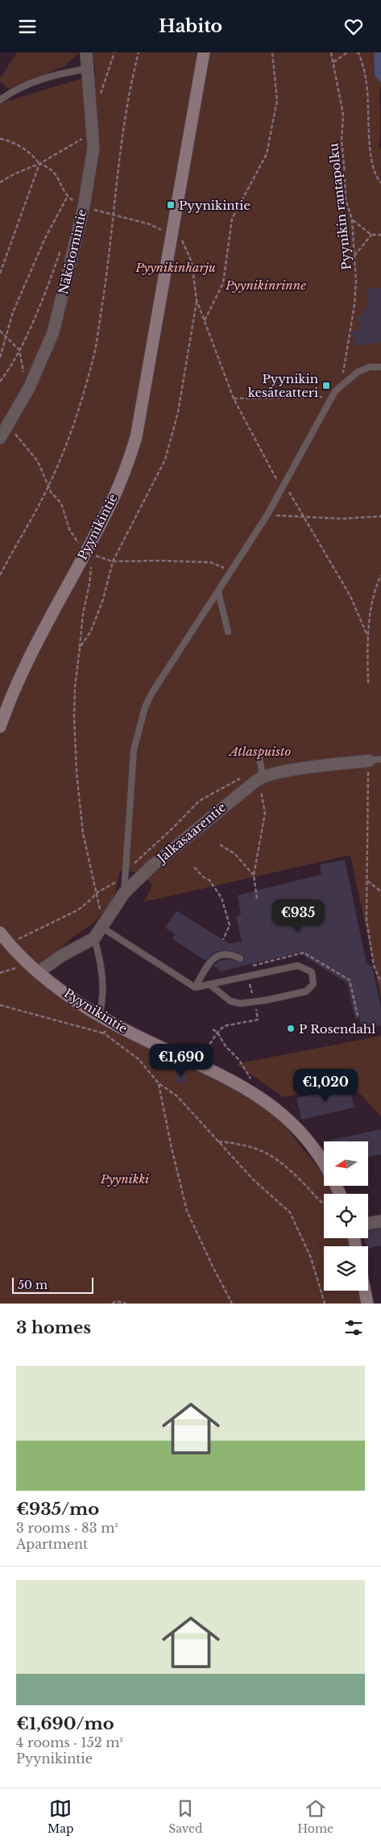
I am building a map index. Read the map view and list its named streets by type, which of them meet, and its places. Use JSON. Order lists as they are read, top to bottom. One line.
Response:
{"streets":{"street":["Näkötornintie","Pyynikintie","Jalkasaarentie"],"path":["Pyynikin rantapolku"]},"crossings":[["Pyynikintie","Jalkasaarentie"]],"parks":["Pyynikinharju","Pyynikinrinne","Atlaspuisto","Pyynikki"],"places":{"transit":["Pyynikintie","Pyynikin kesäteatteri"],"other":["P Rosendahl"]},"scale_bar":"50 m","north":"left","page":{"header":"Habito","price":["€935","€1,690","€1,020"],"scale":"50 m","heading":"3 homes","list":[{"name":"€935/mo","note":"3 rooms · 83 m² · Apartment"},{"name":"€1,690/mo","note":"4 rooms · 152 m² · Pyynikintie"}],"tabs":["Map","Saved","Home"]}}
